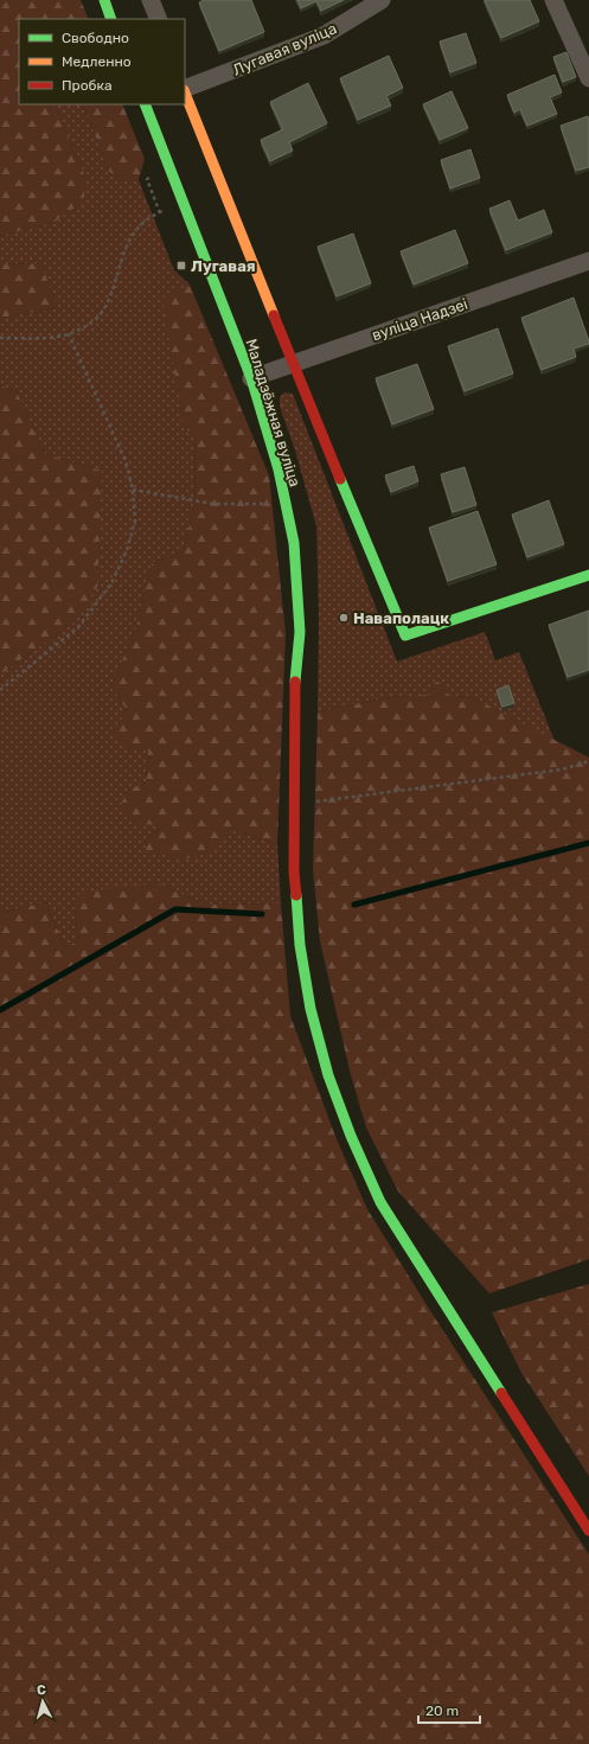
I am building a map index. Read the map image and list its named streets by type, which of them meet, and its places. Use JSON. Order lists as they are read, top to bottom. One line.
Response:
{"streets":{"main road":["Маладзёжная вуліца"],"street":["Лугавая вуліца","вуліца Надзеі"]},"crossings":[["вуліца Надзеі","Маладзёжная вуліца"]],"places":{"transit":["Лугавая"],"other":["Наваполацк"]},"legend":["Свободно","Медленно","Пробка"],"scale_bar":"20 m","north":"top"}
